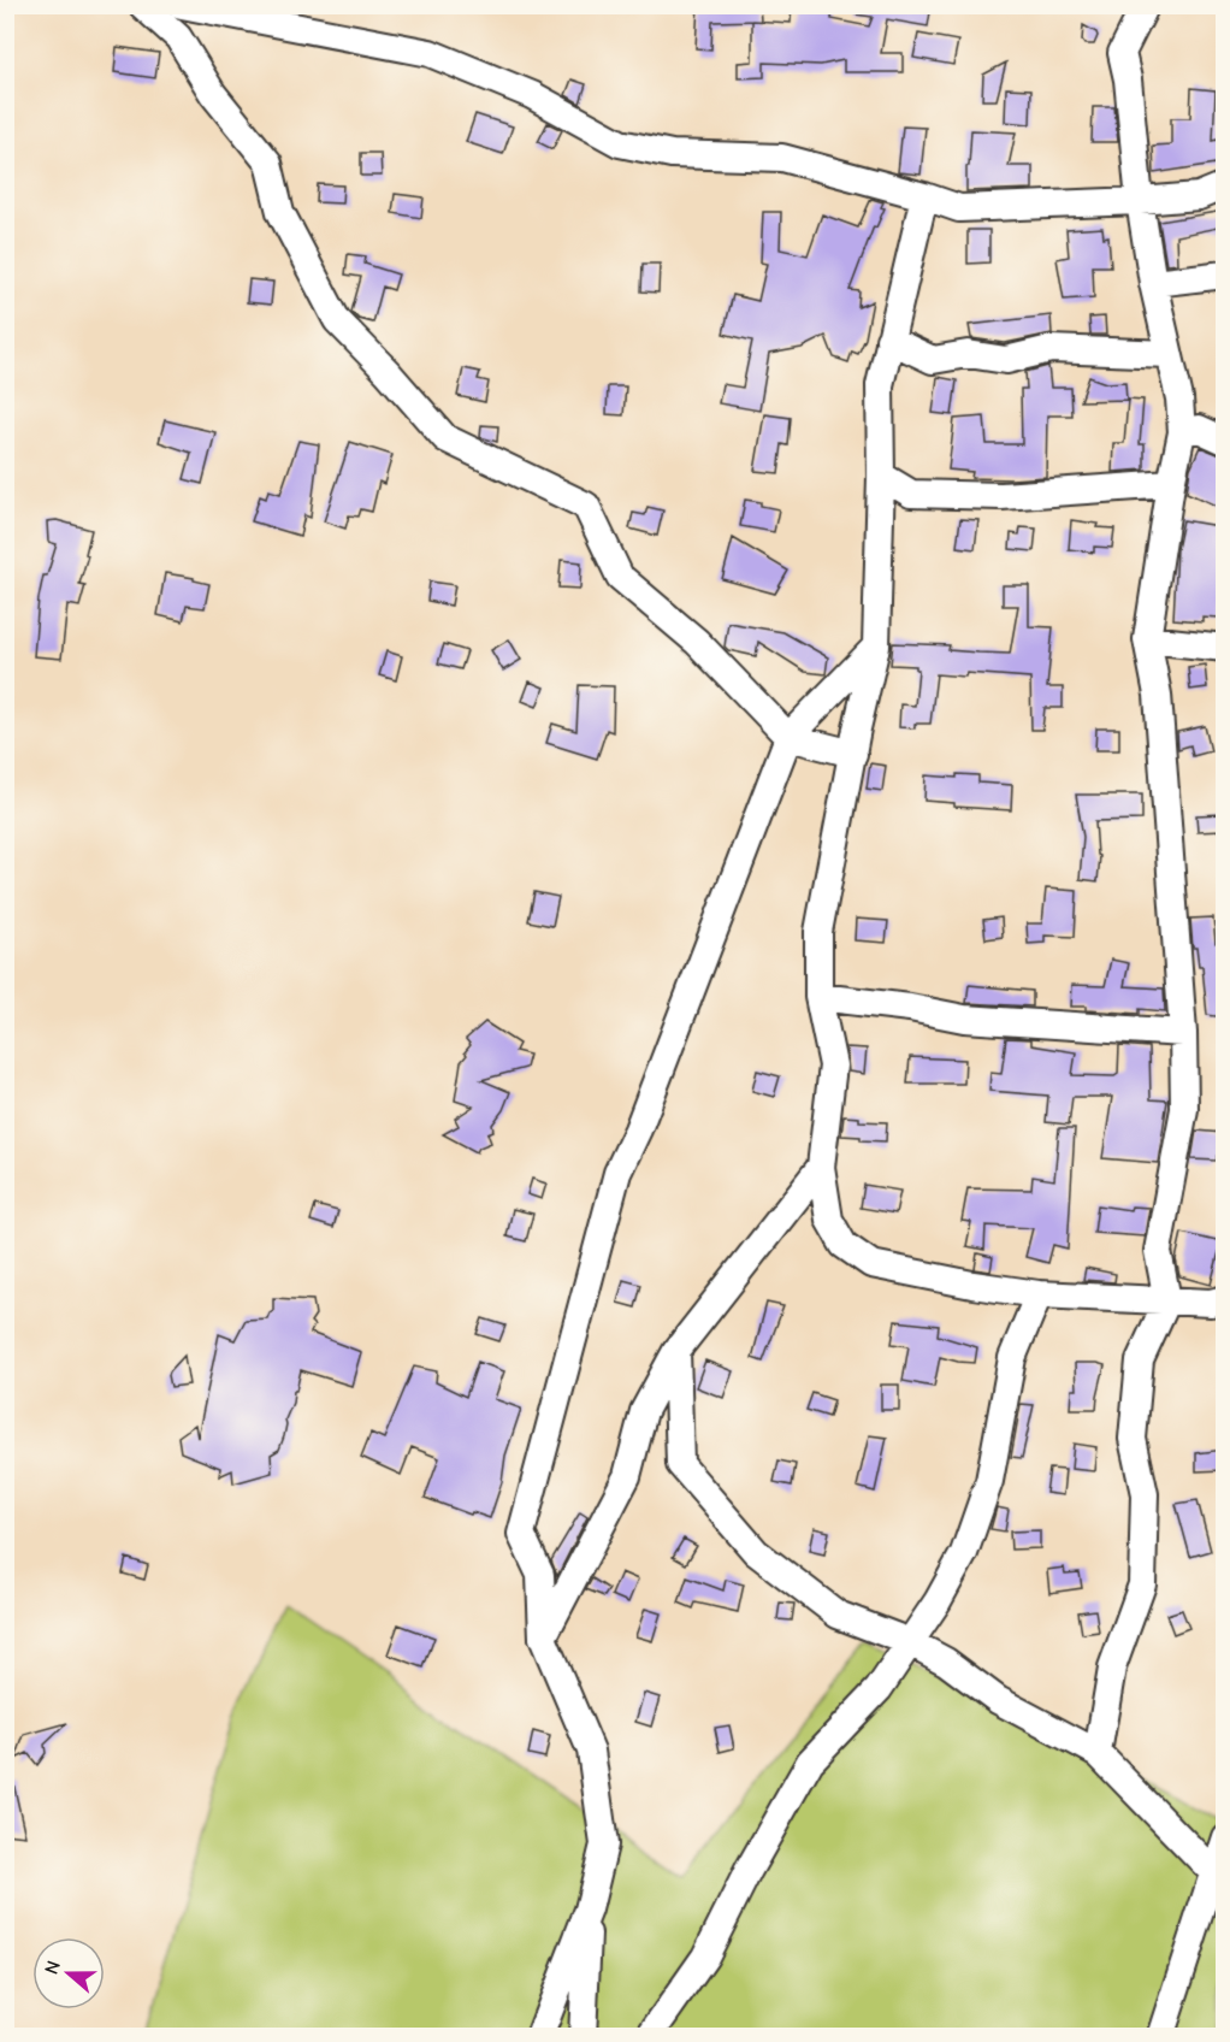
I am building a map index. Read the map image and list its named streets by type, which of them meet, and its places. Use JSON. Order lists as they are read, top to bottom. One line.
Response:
{"north":"left"}
